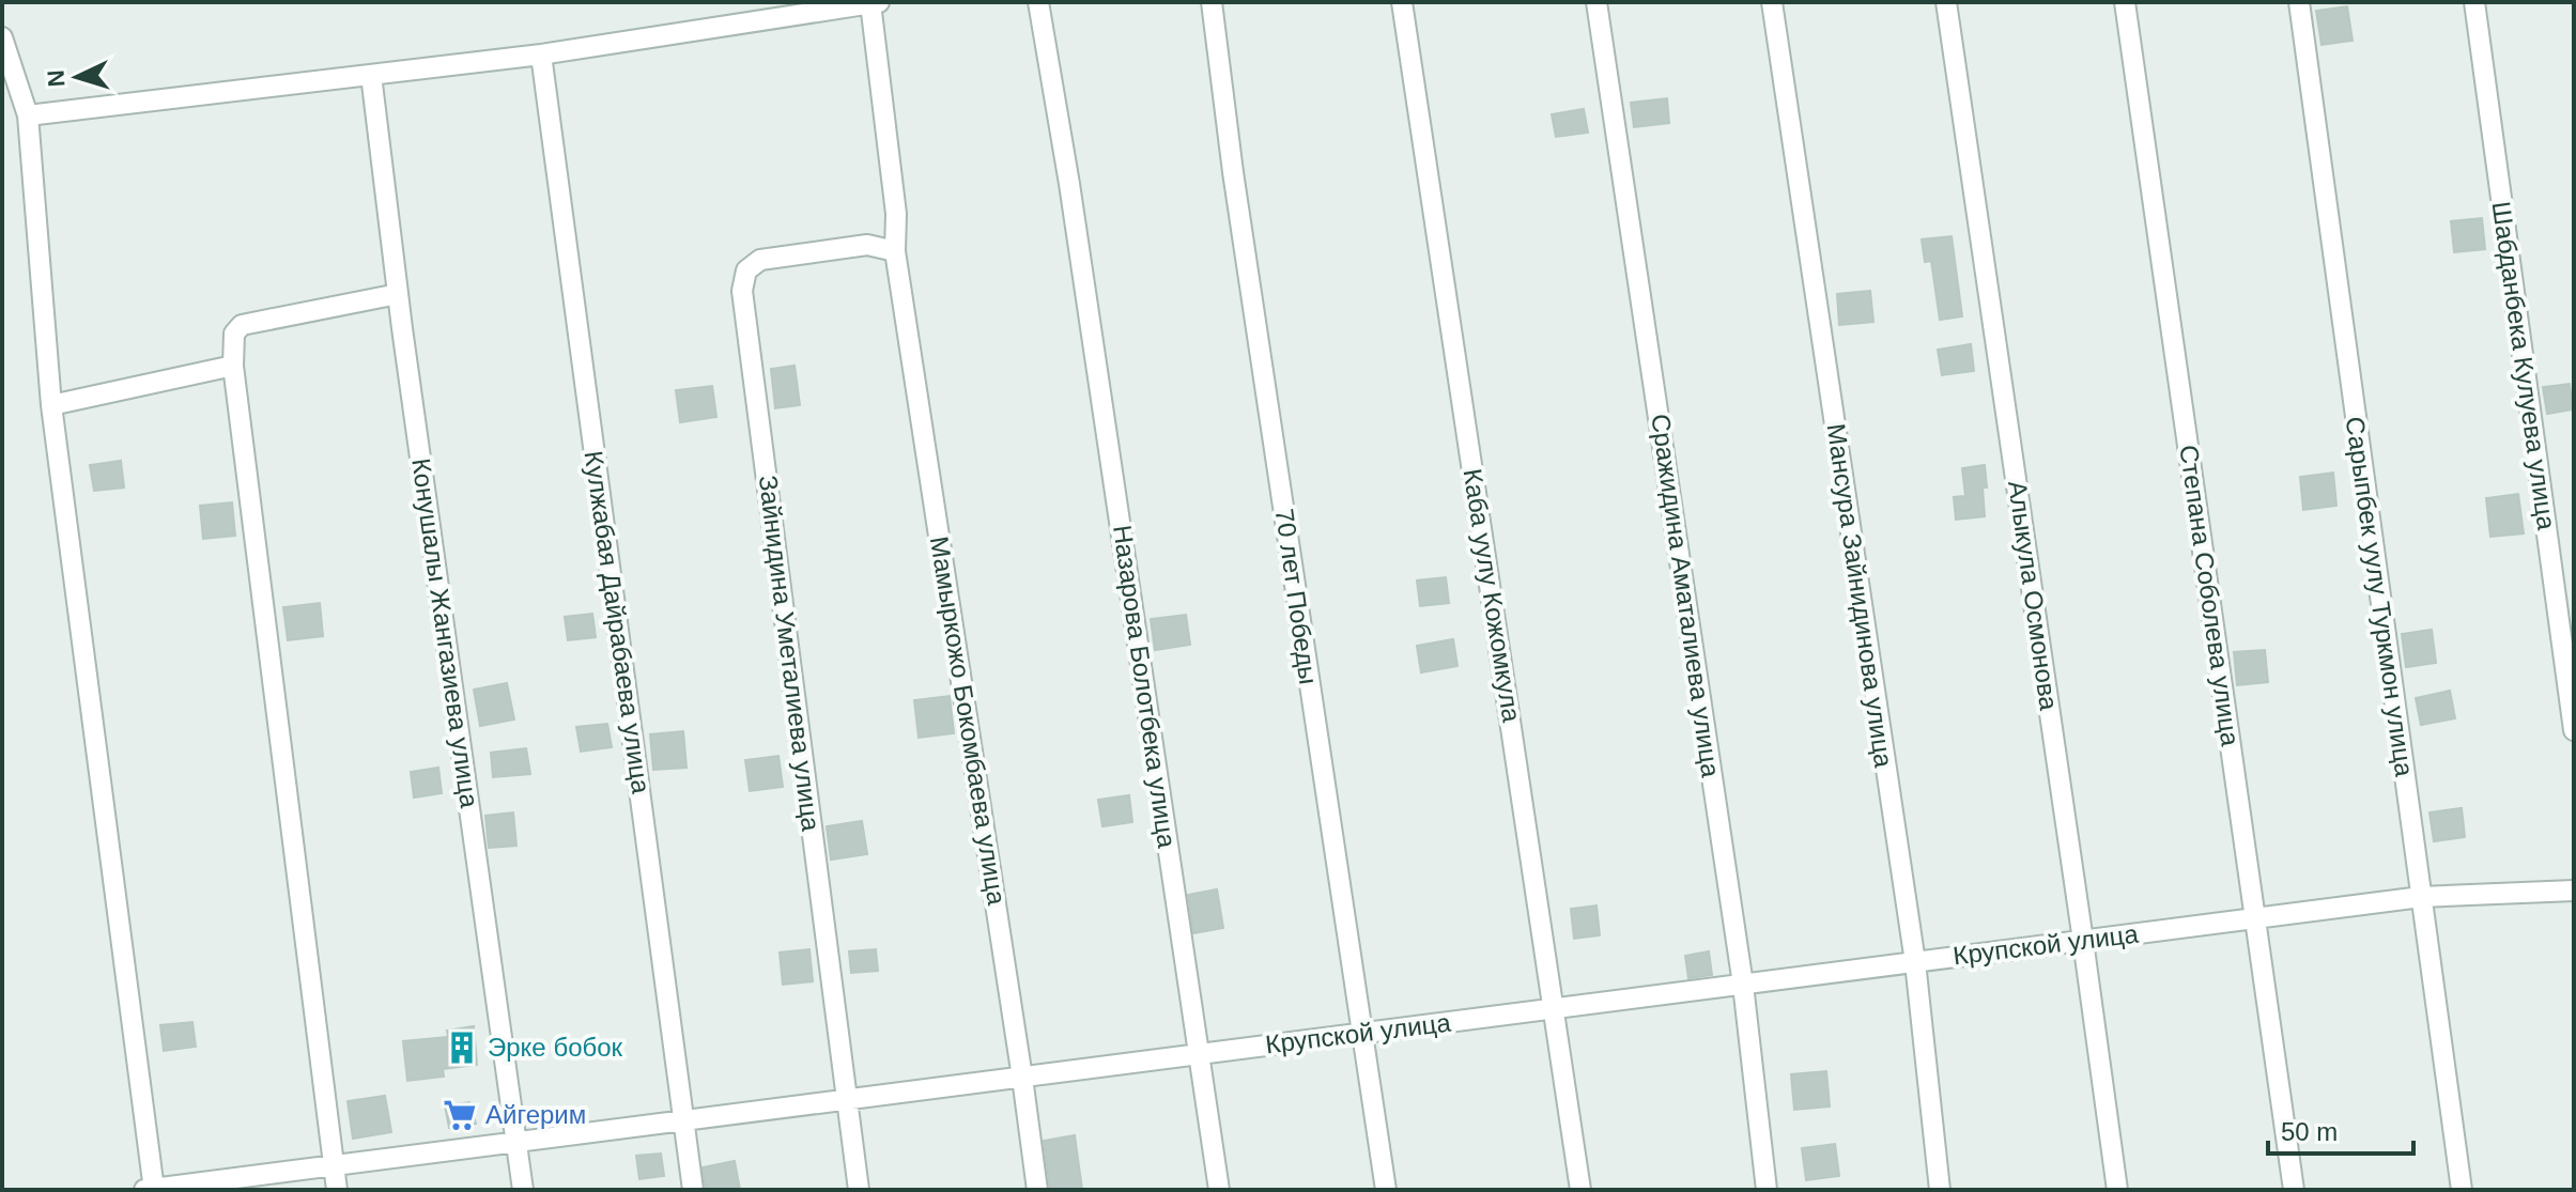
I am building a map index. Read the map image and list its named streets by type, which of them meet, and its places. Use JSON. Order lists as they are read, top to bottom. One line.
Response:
{"streets":{"street":["Шабданбека Кулуева улица","Каба уулу Кожомкула","Сражидина Аматалиева улица","Мансура Зайнидинова улица","Алыкула Осмонова","Степана Соболева улица","70 лет Победы","Сарыпбек уулу Туркмон улица","Кулжабая Дайрабаева улица","Конушалы Жангазиева улица","Зайнидина Уметалиева улица","Назарова Болотбека улица","Мамыркожо Бокомбаева улица","Крупской улица"]},"crossings":[["Каба уулу Кожомкула","Крупской улица"],["Сражидина Аматалиева улица","Крупской улица"],["Мансура Зайнидинова улица","Крупской улица"],["Алыкула Осмонова","Крупской улица"],["Степана Соболева улица","Крупской улица"],["70 лет Победы","Крупской улица"],["Сарыпбек уулу Туркмон улица","Крупской улица"],["Кулжабая Дайрабаева улица","Крупской улица"],["Конушалы Жангазиева улица","Крупской улица"],["Зайнидина Уметалиева улица","Мамыркожо Бокомбаева улица"],["Зайнидина Уметалиева улица","Крупской улица"],["Назарова Болотбека улица","Крупской улица"],["Мамыркожо Бокомбаева улица","Крупской улица"]],"places":{"building":["Эрке бобок"],"supermarket":["Айгерим"]},"scale_bar":"50 m","north":"left"}
